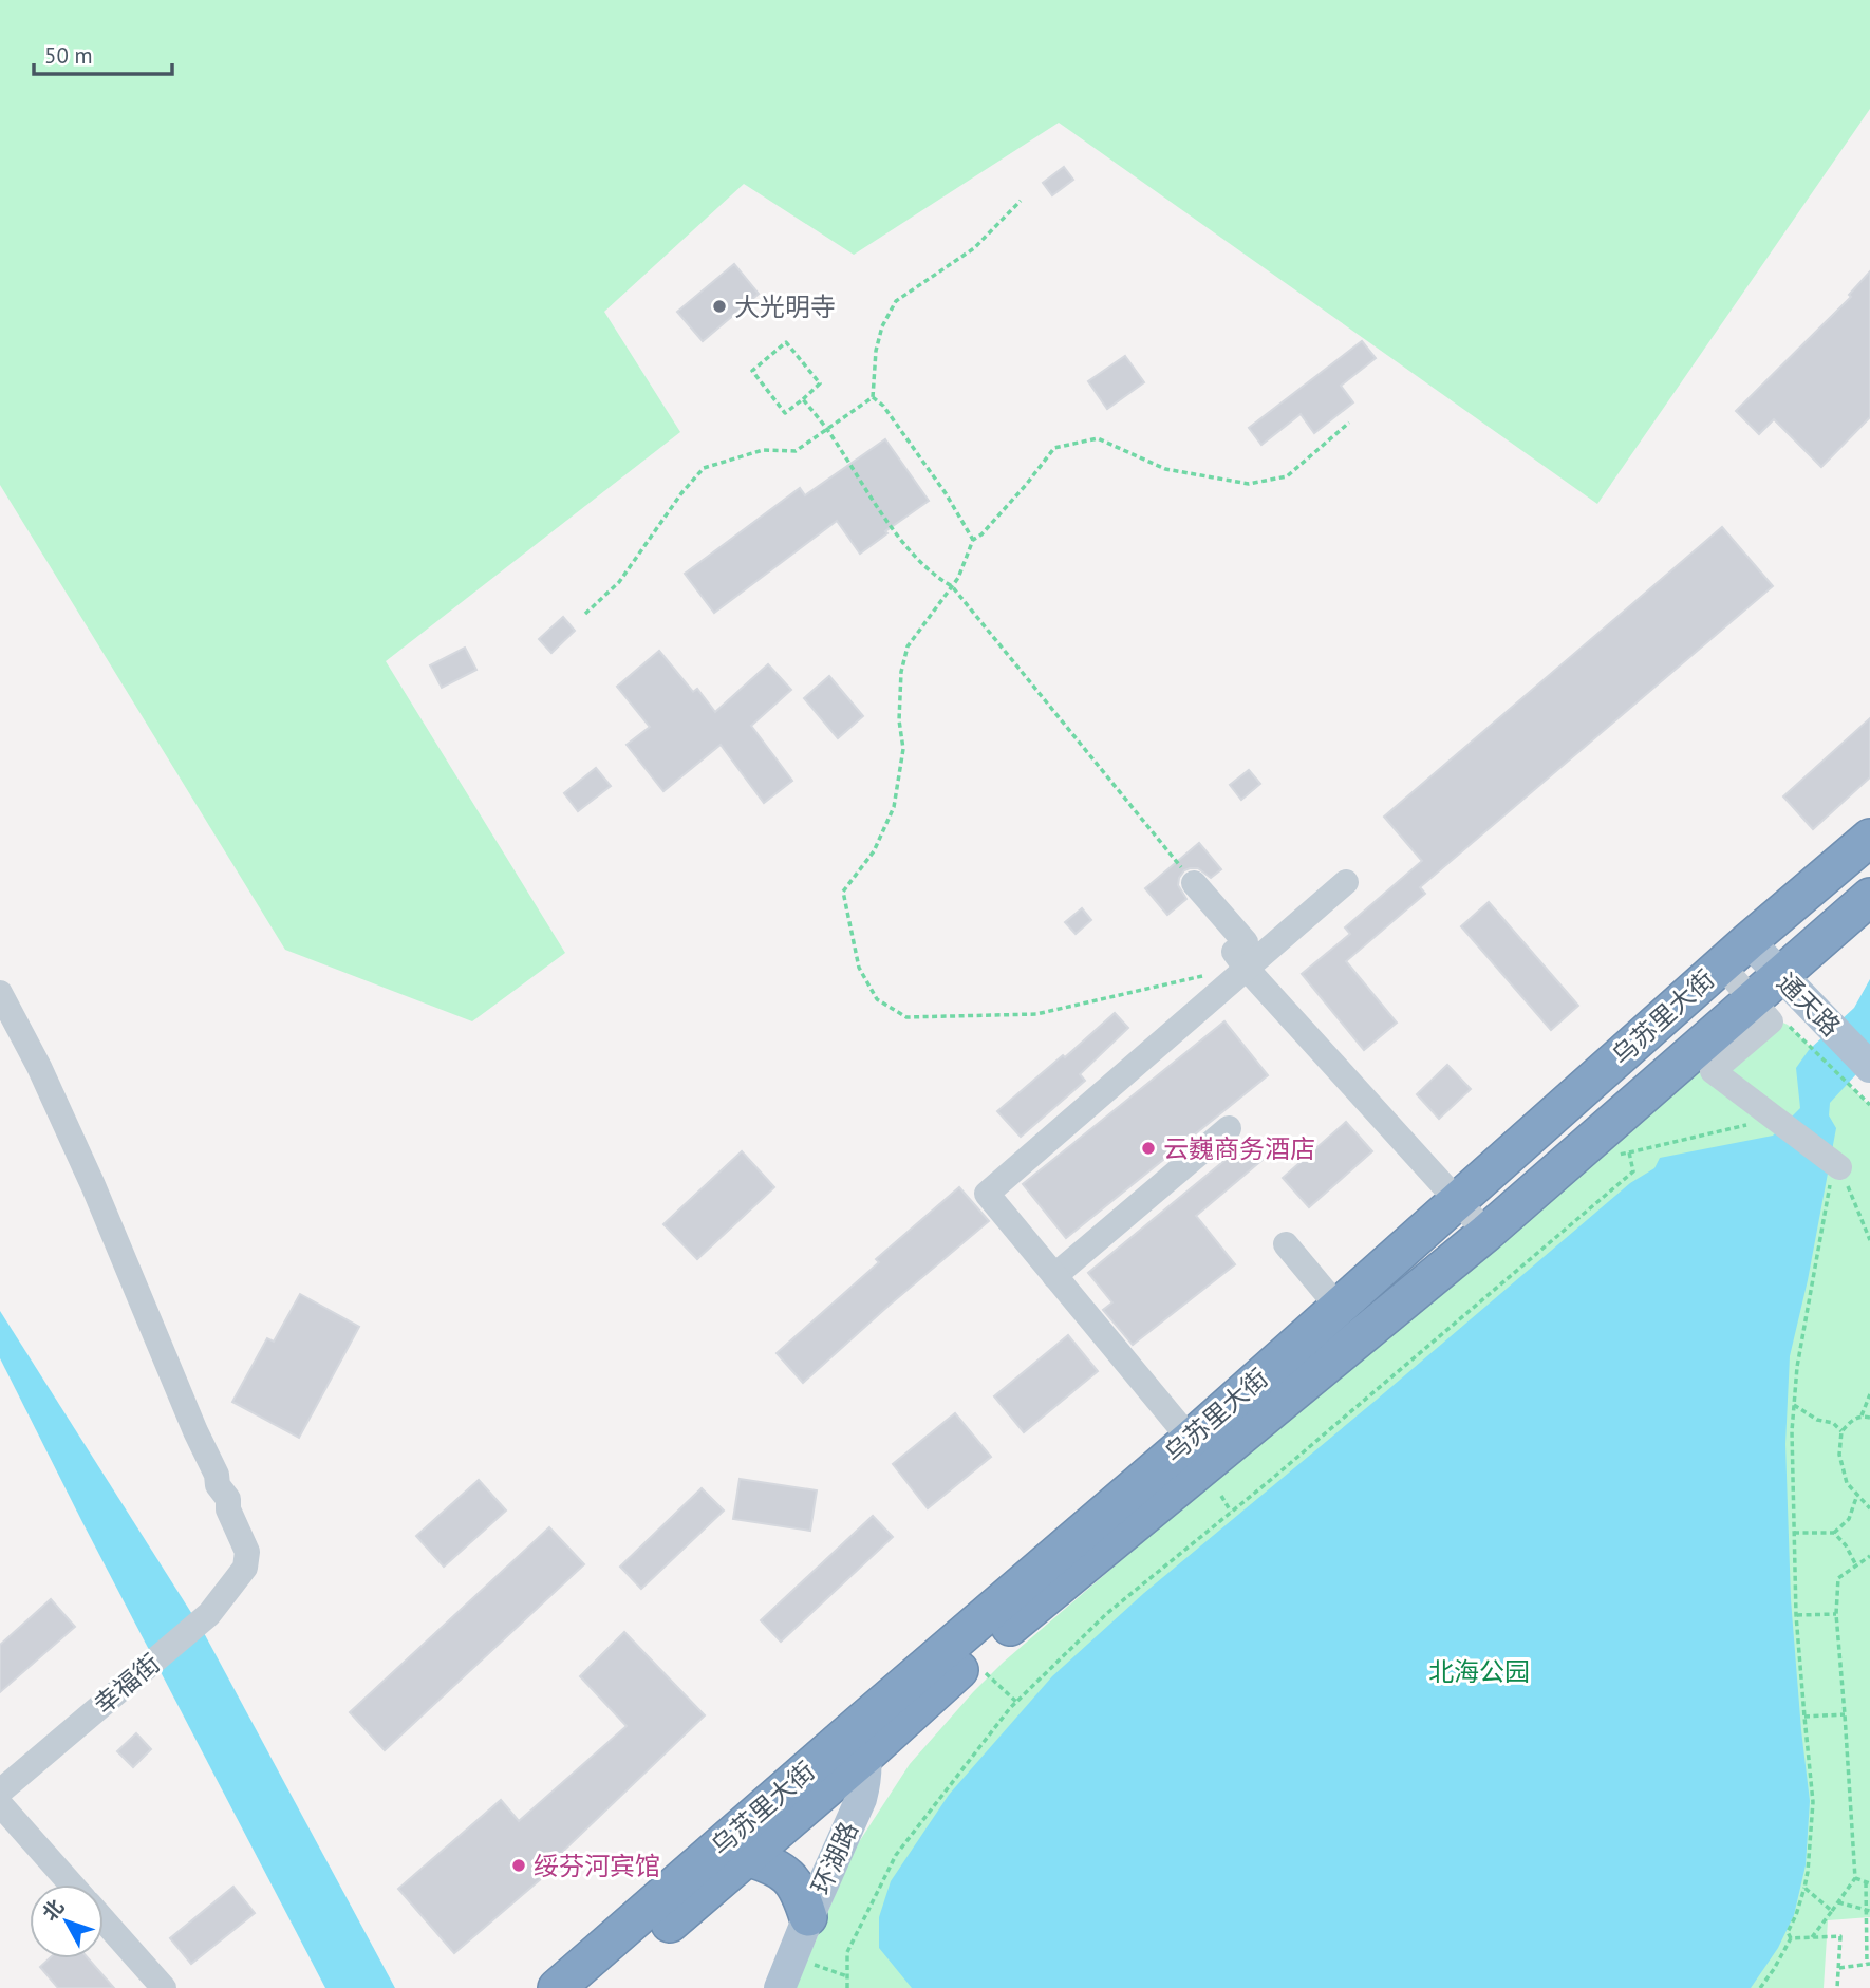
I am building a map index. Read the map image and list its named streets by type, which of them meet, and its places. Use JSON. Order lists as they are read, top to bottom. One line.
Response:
{"streets":{"highway":["乌苏里大街"],"main road":["通天路","环湖路"],"street":["幸福街"]},"crossings":[["通天路","乌苏里大街"],["乌苏里大街","环湖路"]],"parks":["北海公园"],"places":["大光明寺","云巍商务酒店","绥芬河宾馆"],"scale_bar":"50 m","north":"top left"}
